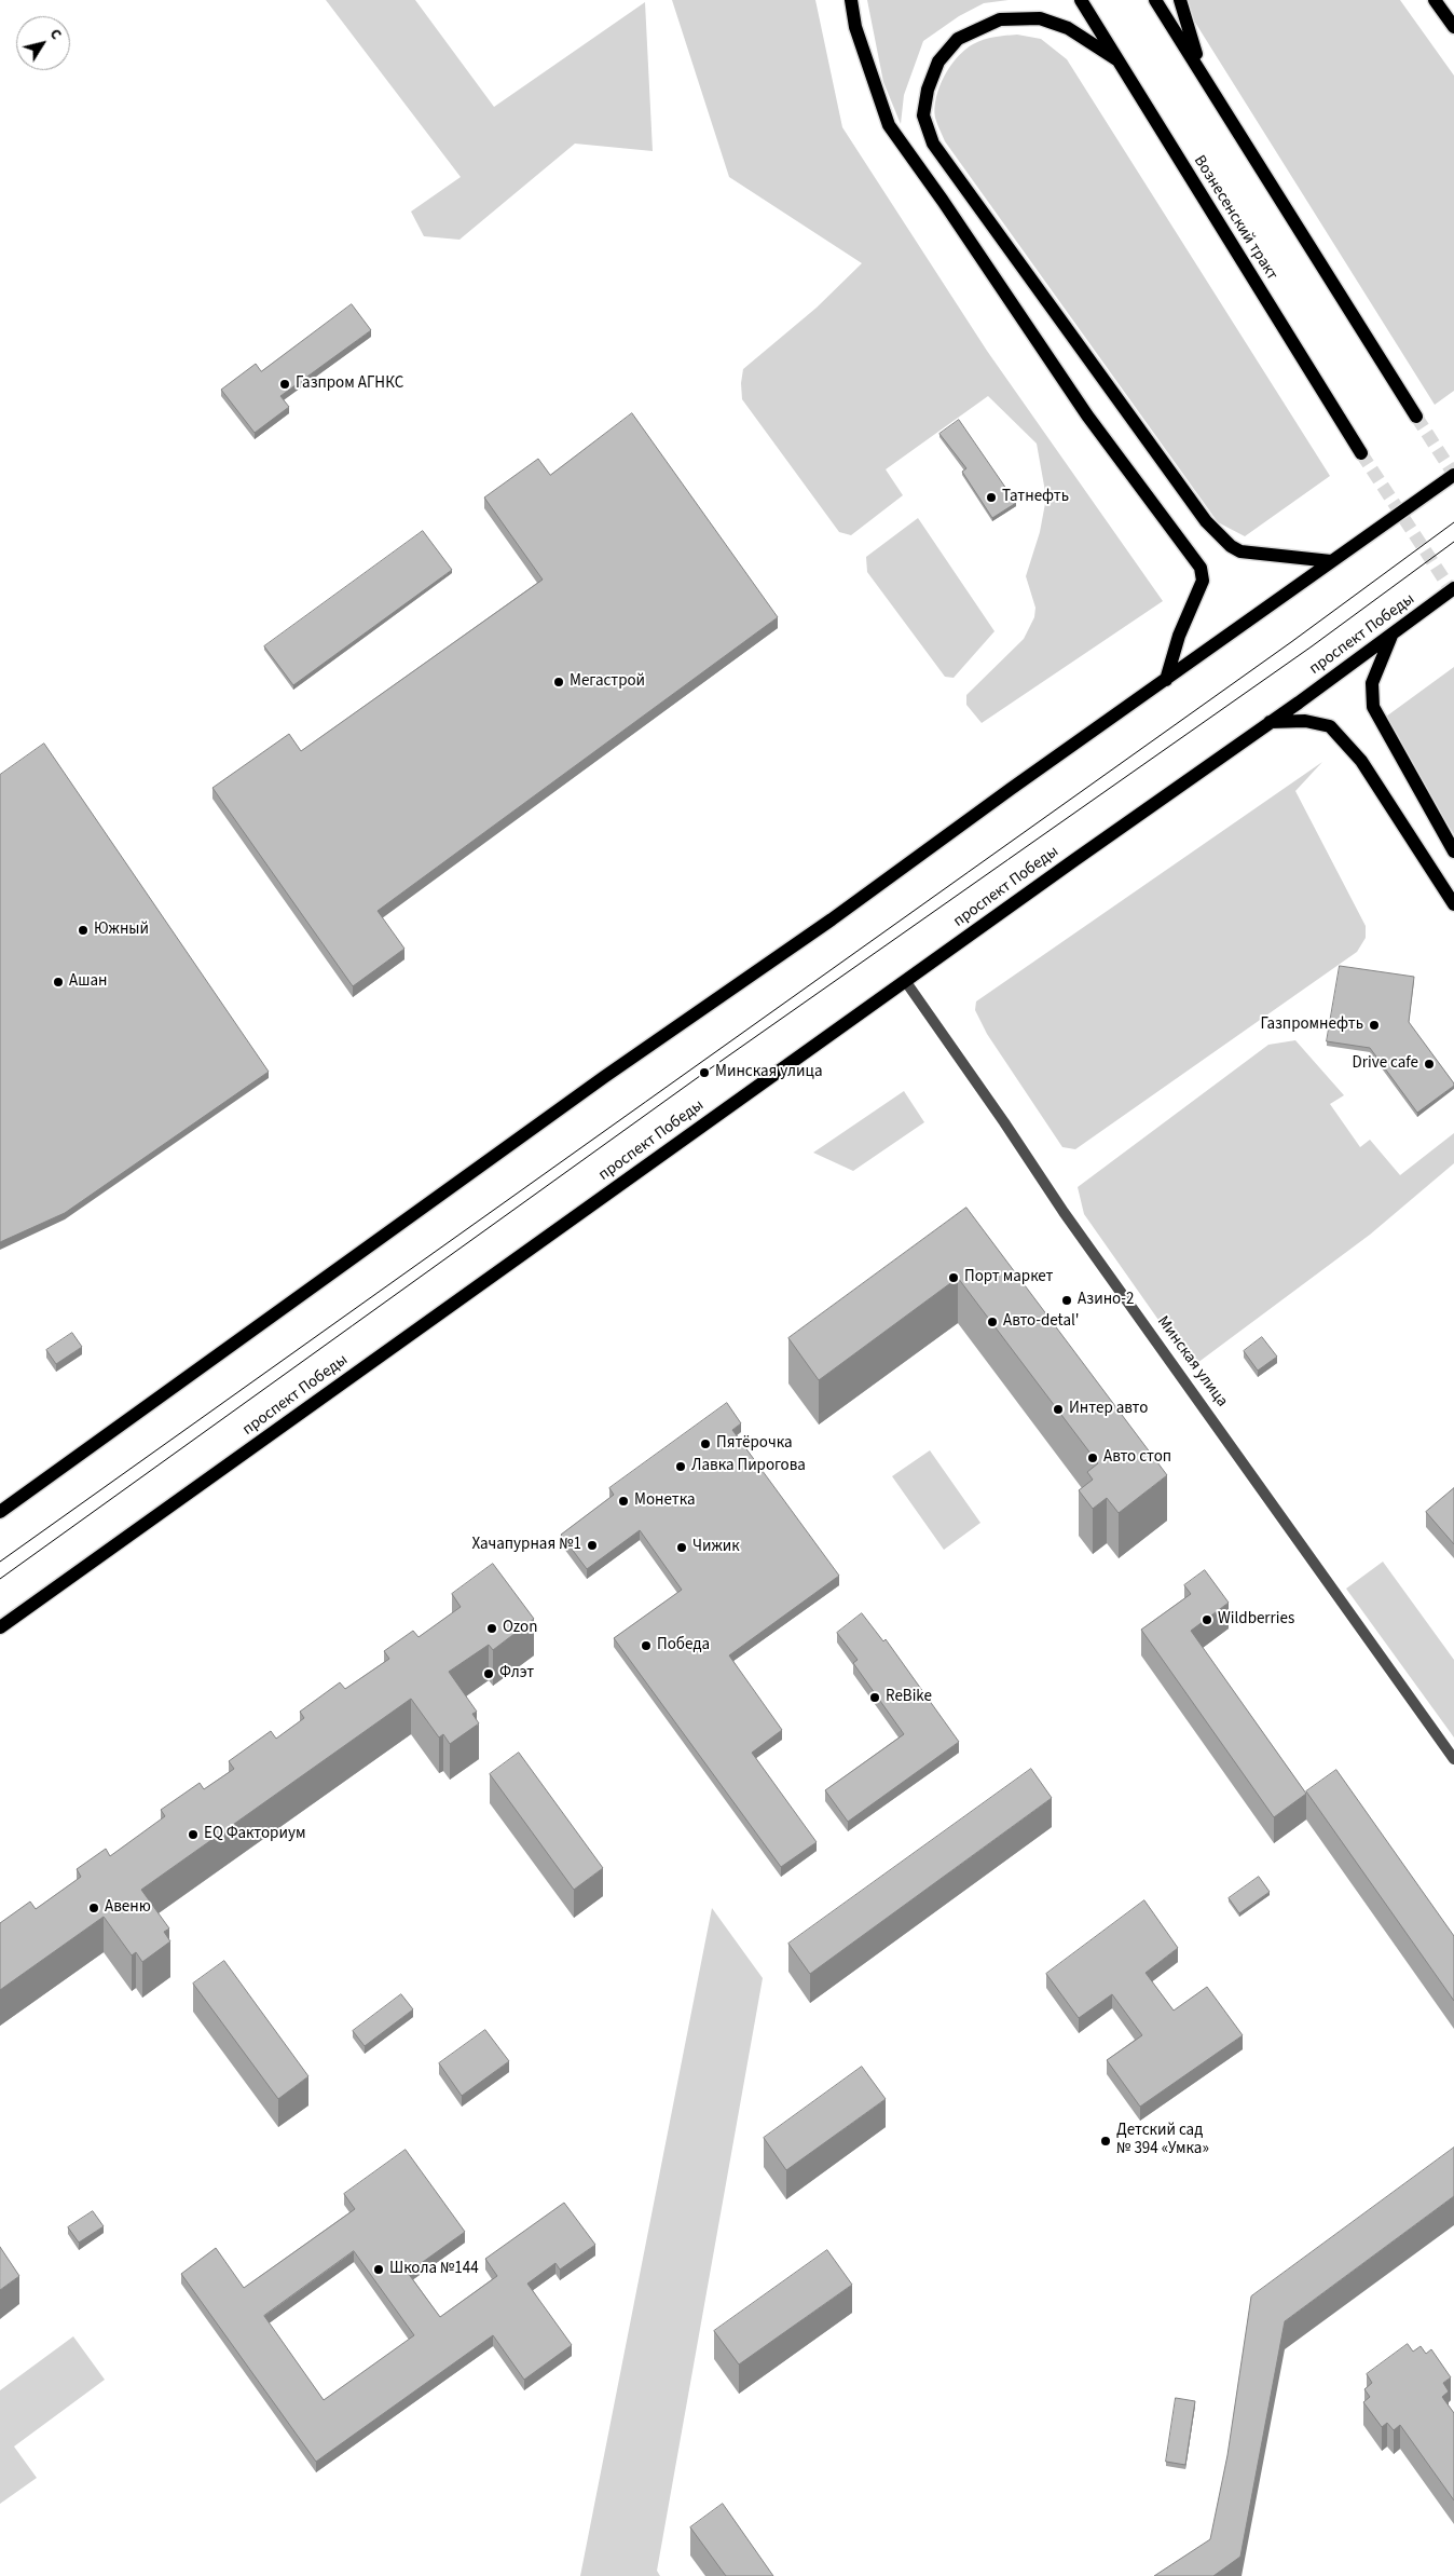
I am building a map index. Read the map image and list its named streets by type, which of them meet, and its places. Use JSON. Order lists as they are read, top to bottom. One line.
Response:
{"streets":{"main road":["Вознесенский тракт","проспект Победы"],"street":["Минская улица"]},"crossings":[["проспект Победы","Минская улица"]],"places":["Газпром АГНКС","Татнефть","Мегастрой","Южный","Ашан","Газпромнефть","Drive cafe","Минская улица","Порт маркет","Азино-2","Авто-detal'","Интер авто","Пятёрочка","Авто стоп","Лавка Пирогова","Монетка","Хачапурная №1","Чижик","Wildberries","Ozon","Победа","Флэт","ReBike","EQ Факториум","Авеню","Детский сад № 394 «Умка»","Школа №144"],"north":"top right"}
